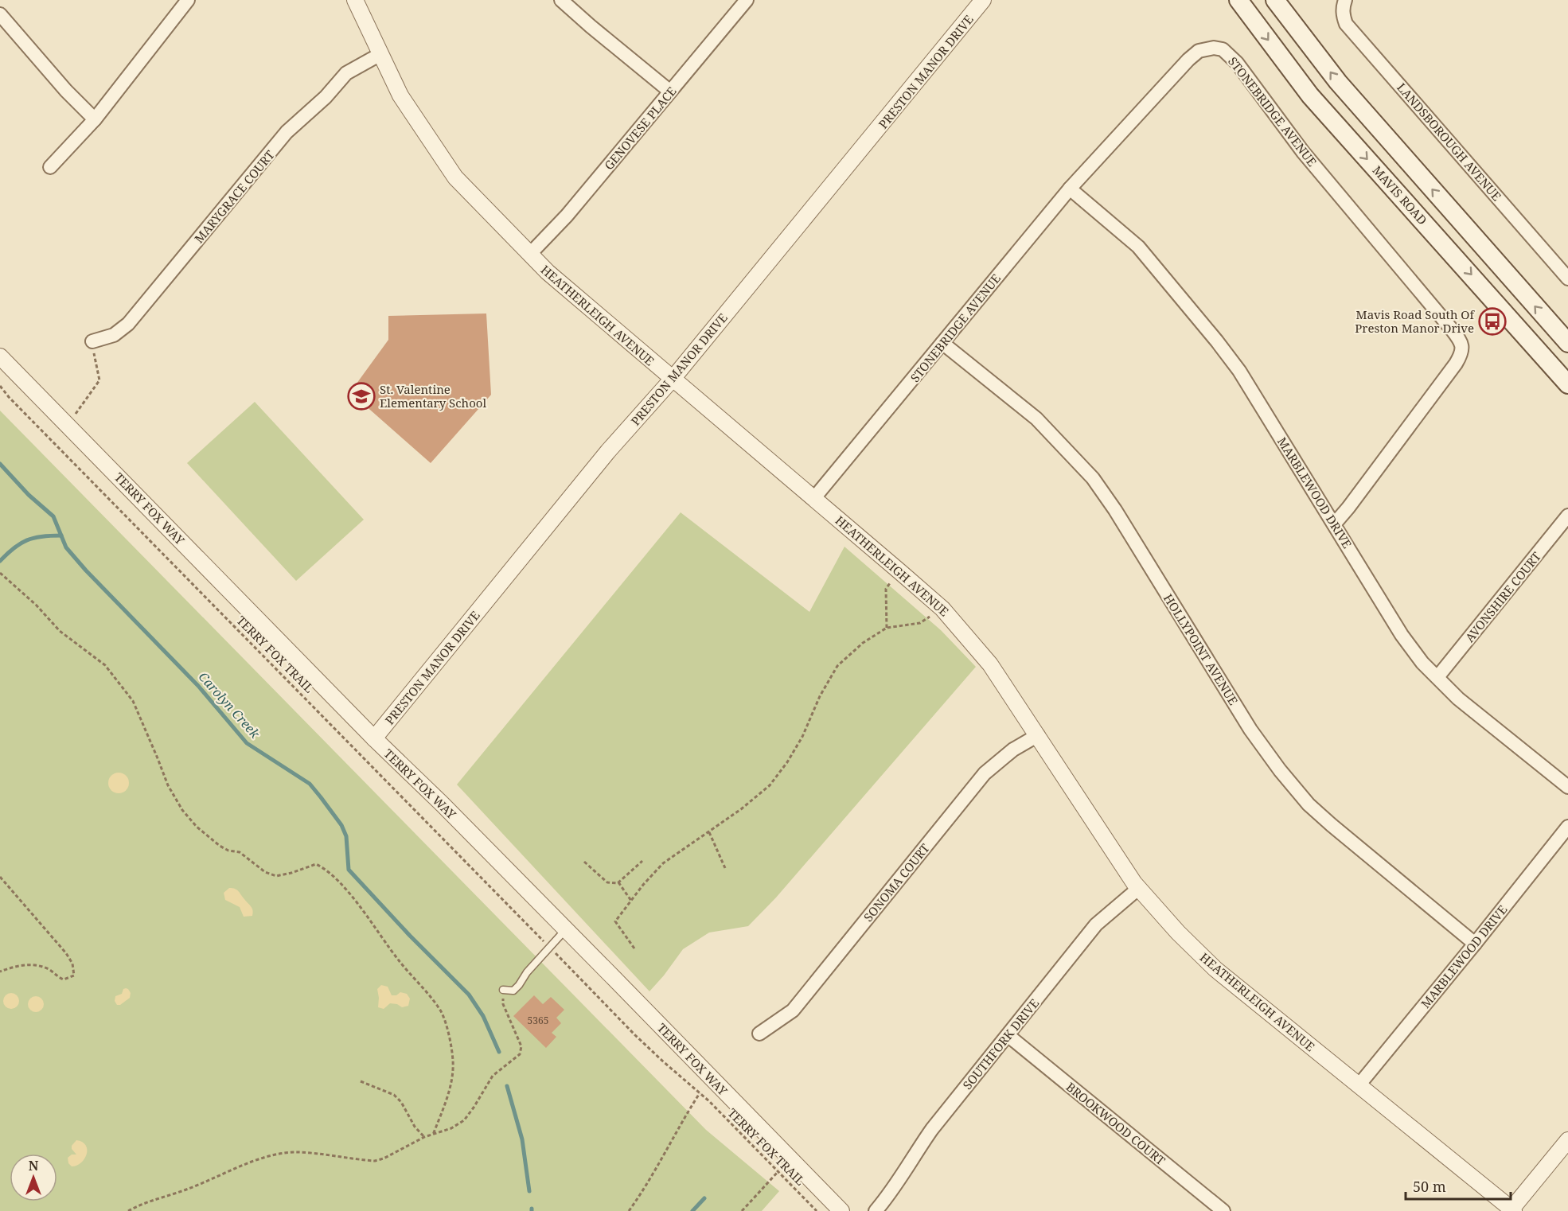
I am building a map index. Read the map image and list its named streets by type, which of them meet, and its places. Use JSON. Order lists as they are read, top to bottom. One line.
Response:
{"streets":{"main road":["MAVIS ROAD"],"street":["PRESTON MANOR DRIVE","STONEBRIDGE AVENUE","GENOVESE PLACE","LANDSBOROUGH AVENUE","MARYGRACE COURT","HEATHERLEIGH AVENUE","MARBLEWOOD DRIVE","TERRY FOX WAY","AVONSHIRE COURT","HOLLYPOINT AVENUE","SONOMA COURT","SOUTHFORK DRIVE","BROOKWOOD COURT"],"path":["TERRY FOX TRAIL"]},"crossings":[["PRESTON MANOR DRIVE","HEATHERLEIGH AVENUE"],["PRESTON MANOR DRIVE","TERRY FOX WAY"],["STONEBRIDGE AVENUE","HEATHERLEIGH AVENUE"],["STONEBRIDGE AVENUE","MARBLEWOOD DRIVE"],["STONEBRIDGE AVENUE","HOLLYPOINT AVENUE"],["GENOVESE PLACE","HEATHERLEIGH AVENUE"],["MARYGRACE COURT","HEATHERLEIGH AVENUE"],["HEATHERLEIGH AVENUE","MARBLEWOOD DRIVE"],["HEATHERLEIGH AVENUE","SONOMA COURT"],["HEATHERLEIGH AVENUE","SOUTHFORK DRIVE"],["MARBLEWOOD DRIVE","AVONSHIRE COURT"],["MARBLEWOOD DRIVE","HOLLYPOINT AVENUE"],["SOUTHFORK DRIVE","BROOKWOOD COURT"]],"water":["Carolyn Creek"],"places":{"bus stop":["Mavis Road South Of Preston Manor Drive"],"school or university":["St. Valentine Elementary School"]},"house_numbers":["5365"],"scale_bar":"50 m","north":"top"}
